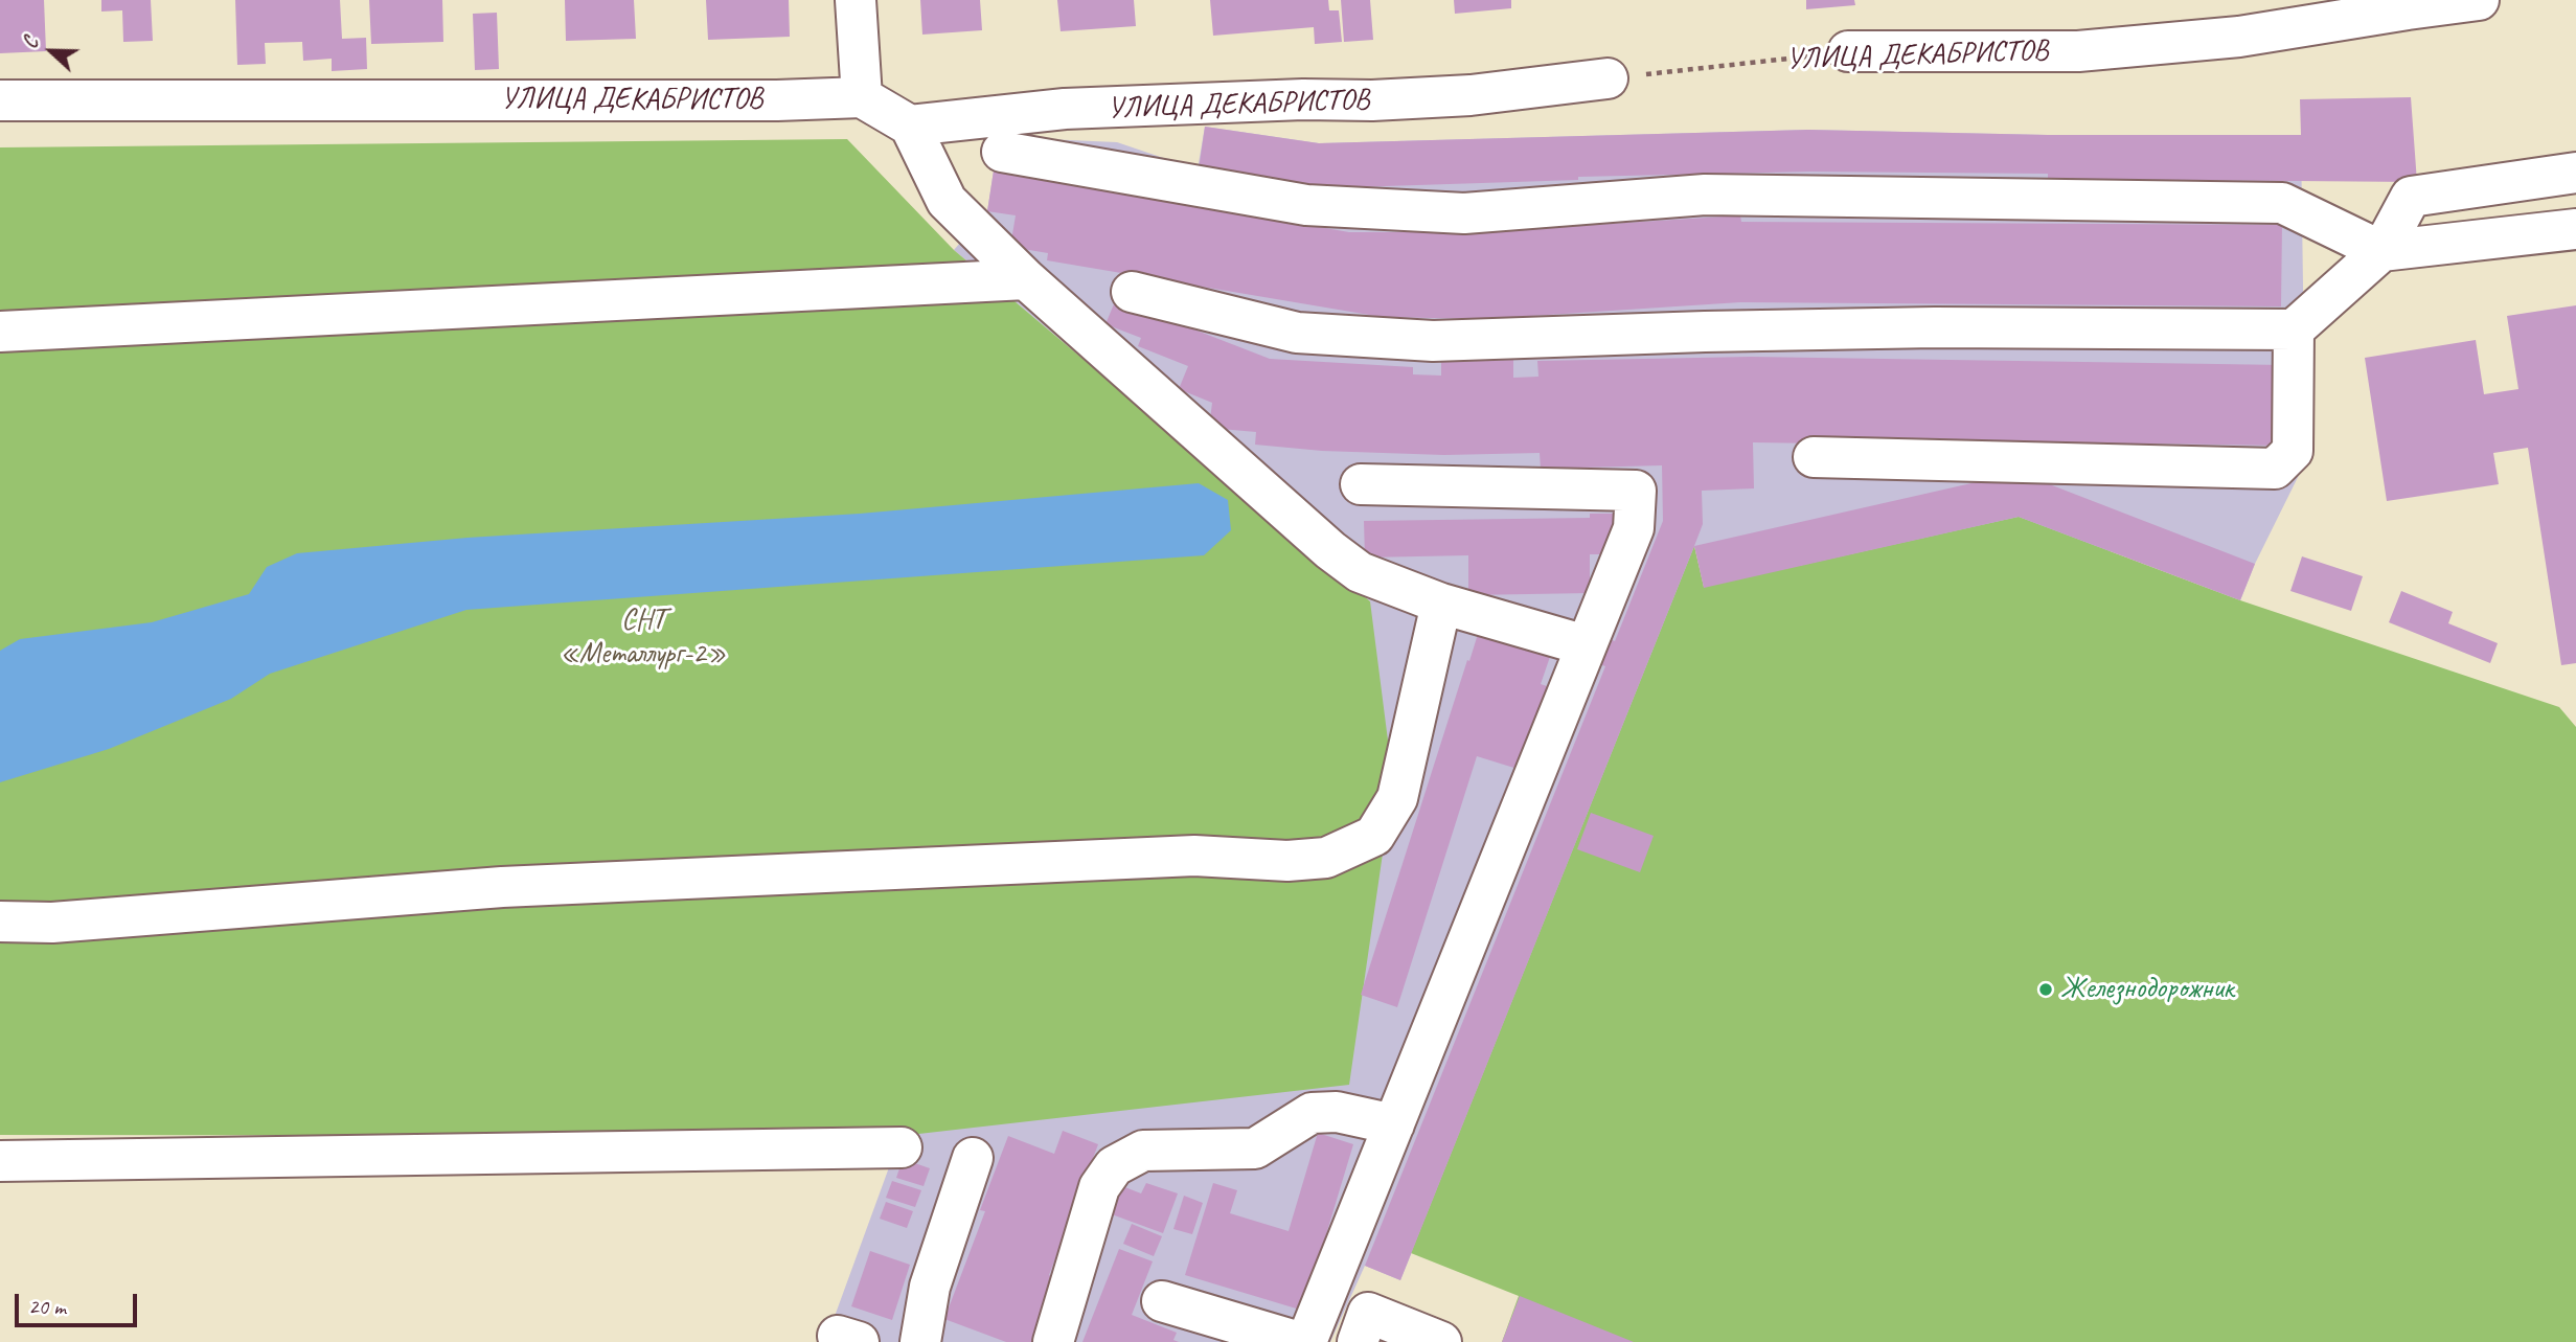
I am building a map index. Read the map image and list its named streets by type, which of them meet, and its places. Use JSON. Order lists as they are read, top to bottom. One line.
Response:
{"streets":{"street":["УЛИЦА ДЕКАБРИСТОВ"]},"parks":["СНТ «Металлург-2»"],"places":["Железнодорожник"],"scale_bar":"20 m","north":"left"}
